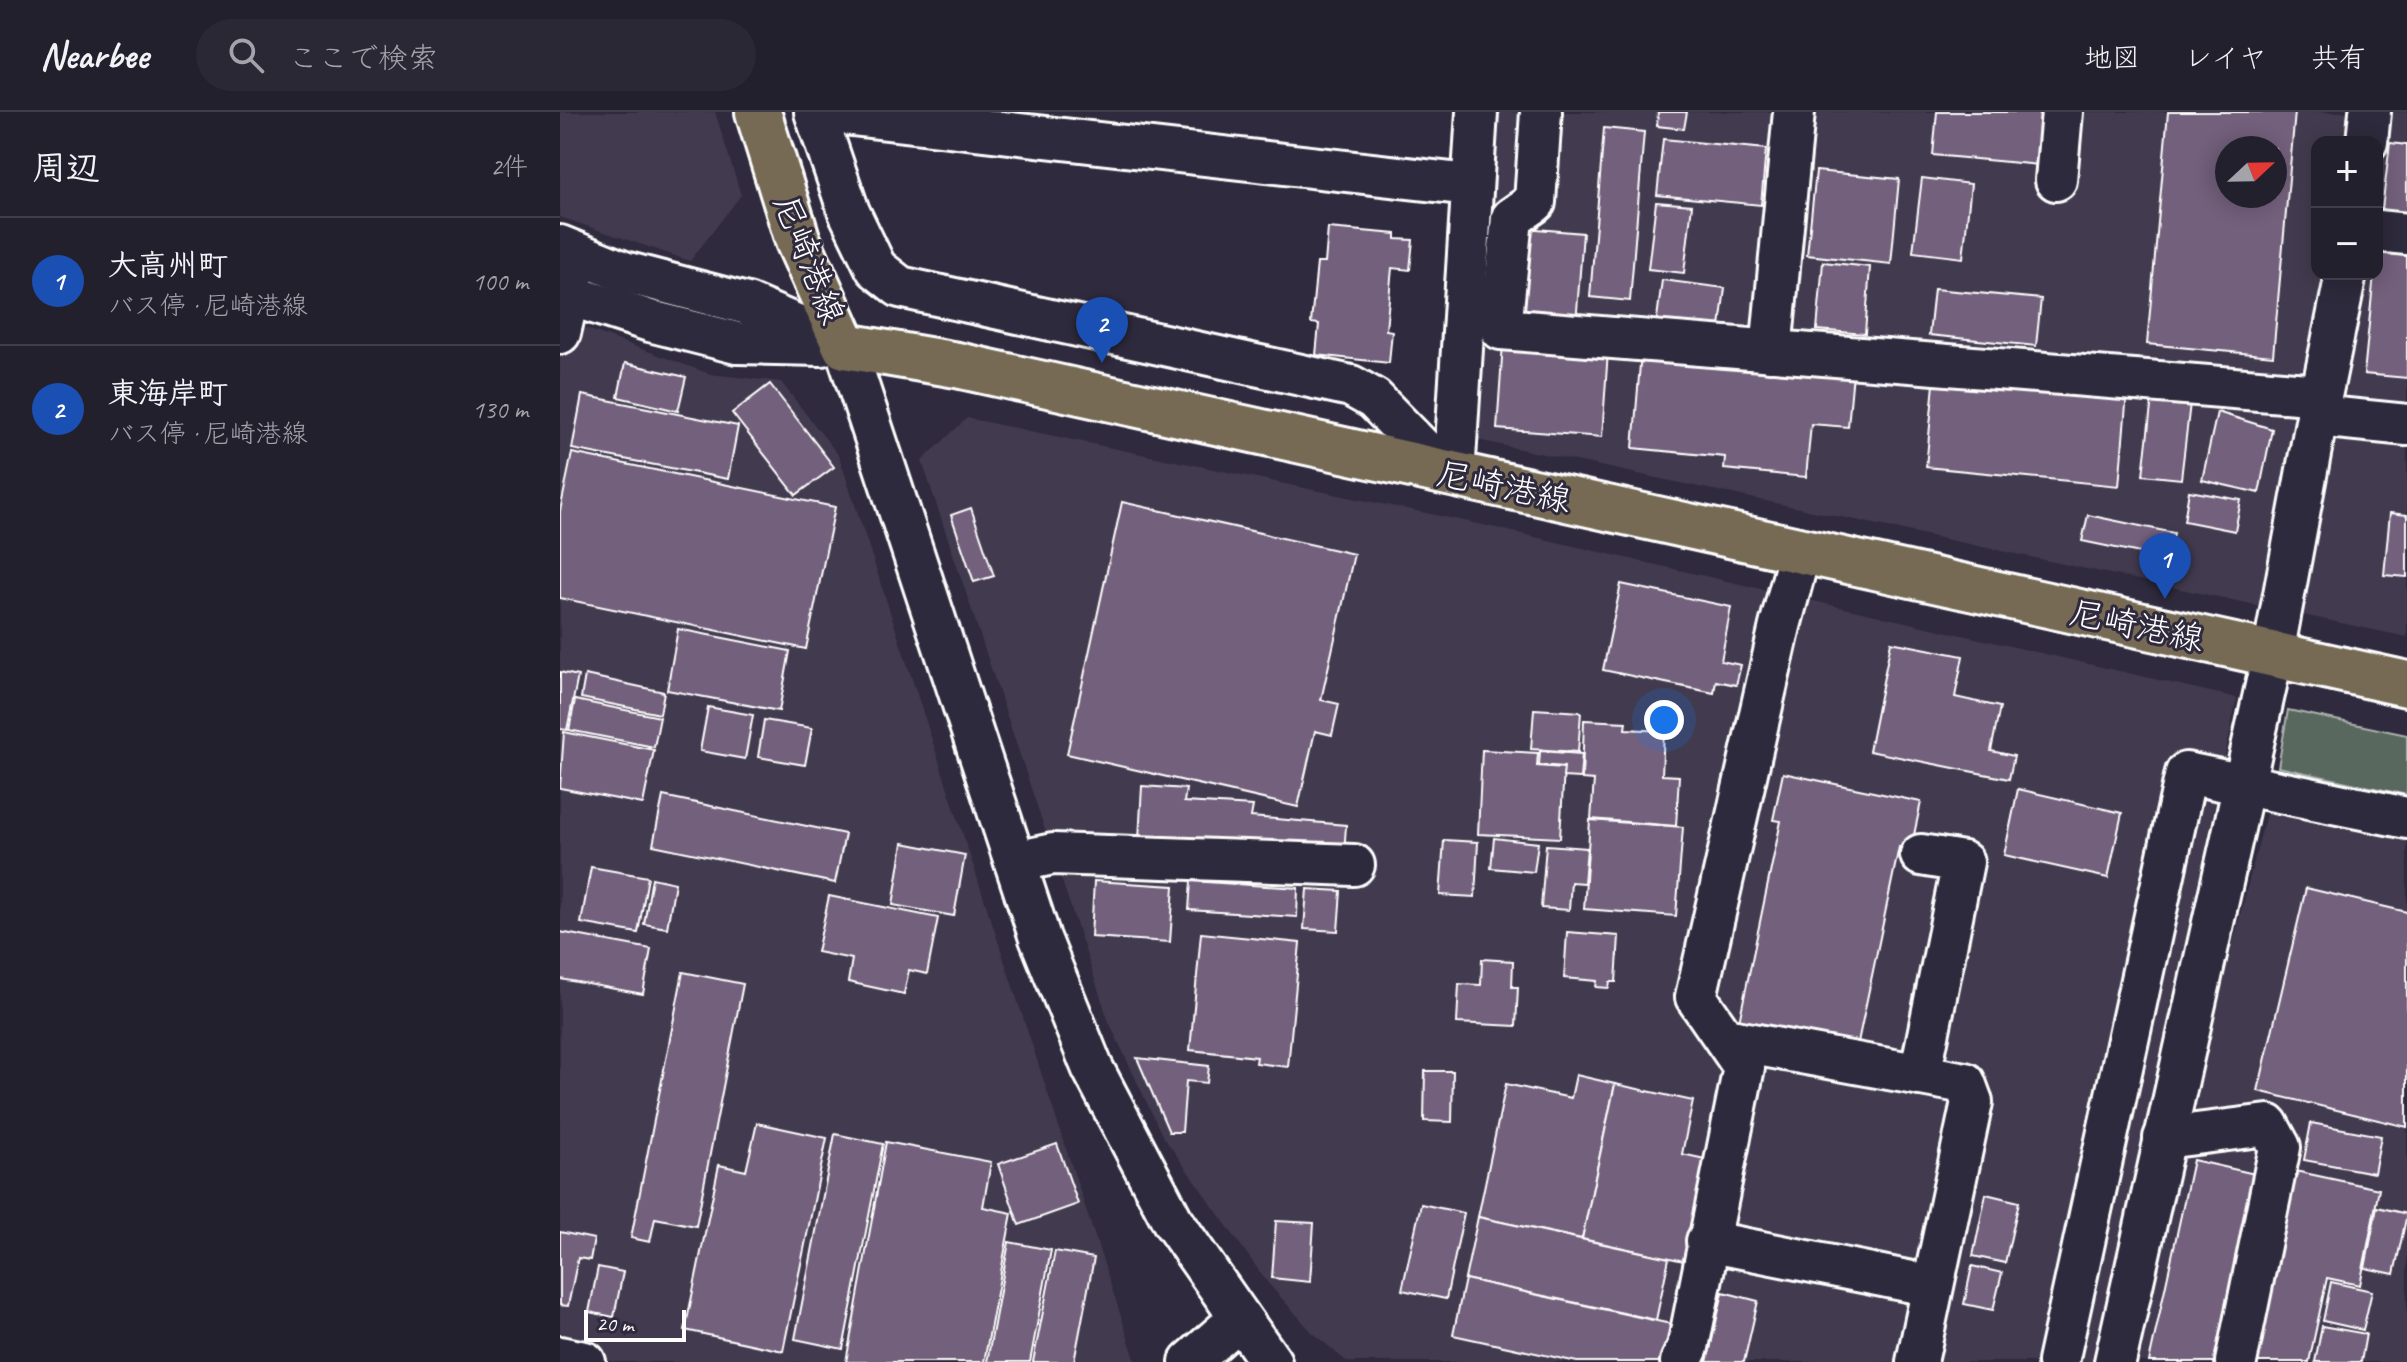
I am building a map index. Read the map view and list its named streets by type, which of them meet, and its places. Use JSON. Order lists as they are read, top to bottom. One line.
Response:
{"streets":{"main road":["尼崎港線"]},"scale_bar":"20 m","north":"right","page":{"header":"Nearbee","search":"ここで検索","nav":["地図","レイヤ","共有"],"heading":["周辺","2件"],"map_buttons":["+","−"],"list":[{"mark":"1","name":"大高州町","note":"バス停 · 尼崎港線","value":"100 m"},{"mark":"2","name":"東海岸町","note":"バス停 · 尼崎港線","value":"130 m"}],"pins":["2","1"],"scale":"20 m"}}
